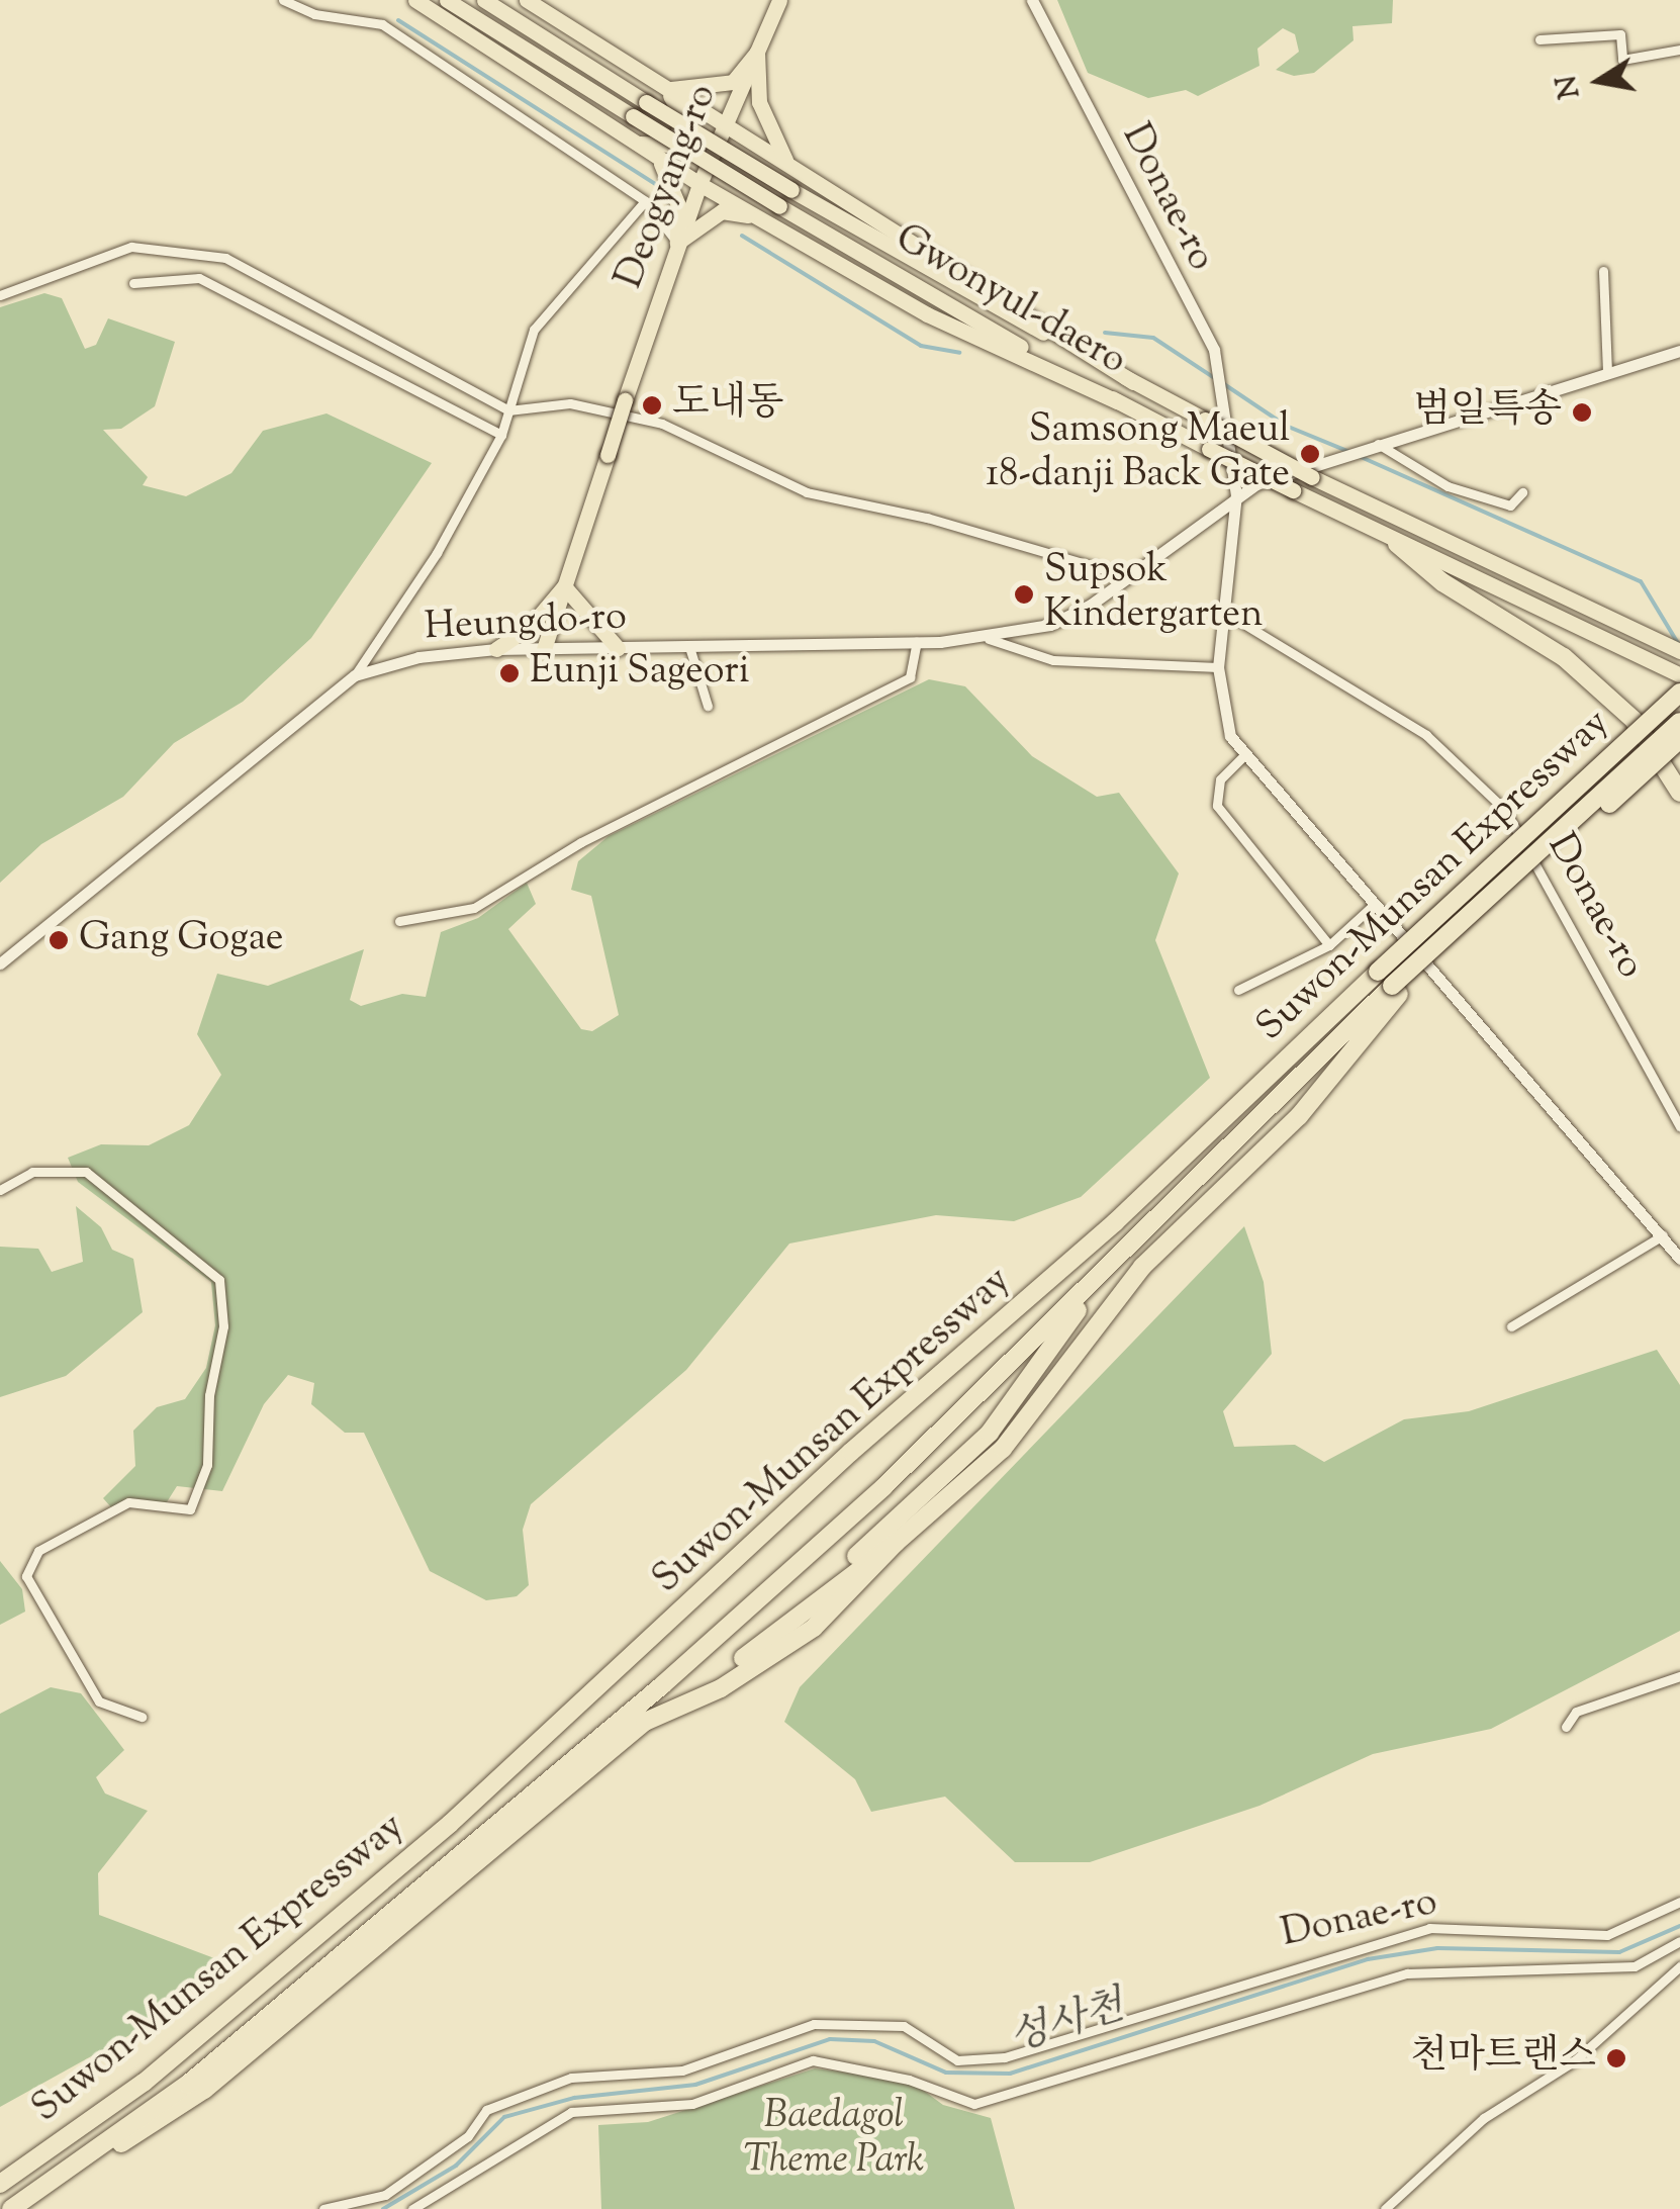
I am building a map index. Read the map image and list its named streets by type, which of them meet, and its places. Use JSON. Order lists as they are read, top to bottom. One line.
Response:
{"streets":{"highway":["Suwon-Munsan Expressway"],"main road":["Deogyang-ro","Gwonyul-daero"],"street":["Donae-ro","Heungdo-ro"]},"crossings":[["Donae-ro","Heungdo-ro"]],"water":["성사천"],"parks":["Baedagol Theme Park"],"places":["도내동","범일특송","Samsong Maeul 18-danji Back Gate","Supsok Kindergarten","Eunji Sageori","Gang Gogae","천마트랜스"],"north":"left"}
